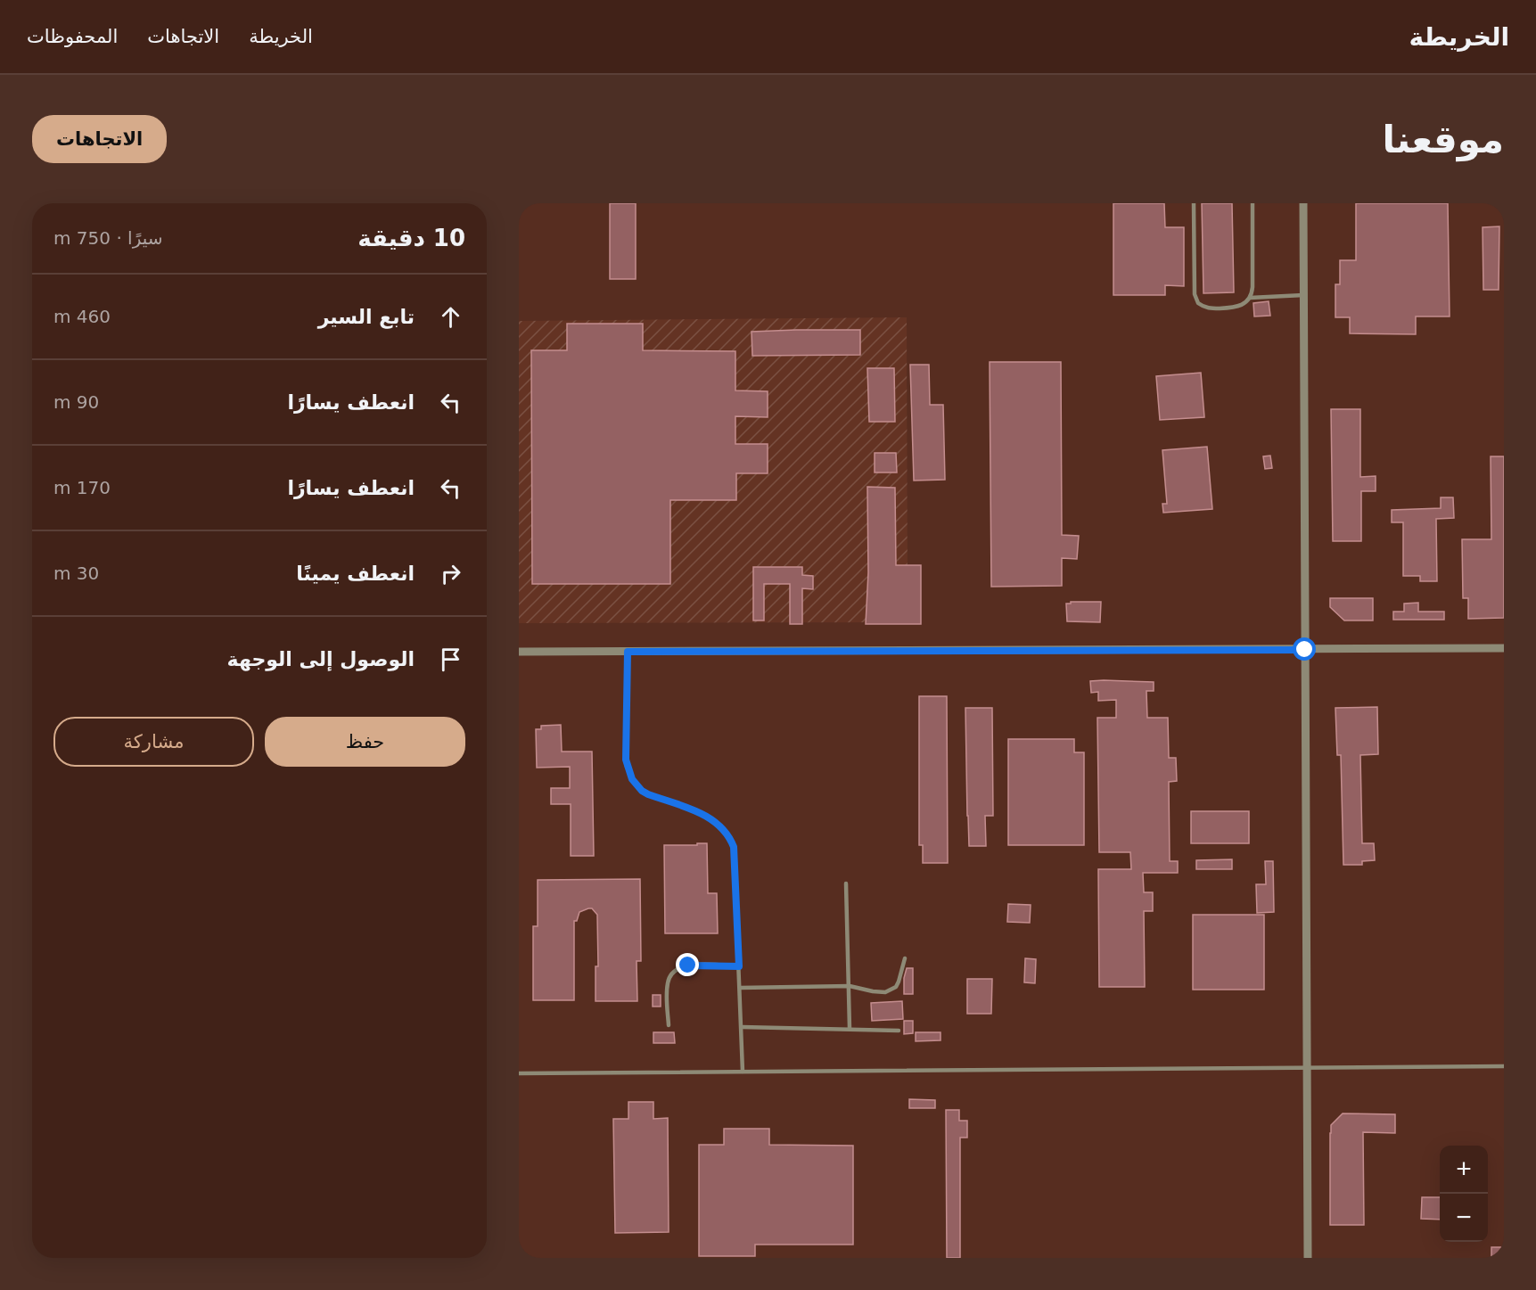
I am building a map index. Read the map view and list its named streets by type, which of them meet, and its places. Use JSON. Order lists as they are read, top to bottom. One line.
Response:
{"page":{"header":"الخريطة","nav":["الخريطة","الاتجاهات","المحفوظات"],"buttons":["الاتجاهات",["حفظ","مشاركة"]],"title":"موقعنا","heading":["10 دقيقة","سيرًا · 750 m"],"list":[["تابع السير","460 m"],["انعطف يسارًا","90 m"],["انعطف يسارًا","170 m"],["انعطف يمينًا","30 m"],"الوصول إلى الوجهة"],"map_buttons":["+","−"]}}
